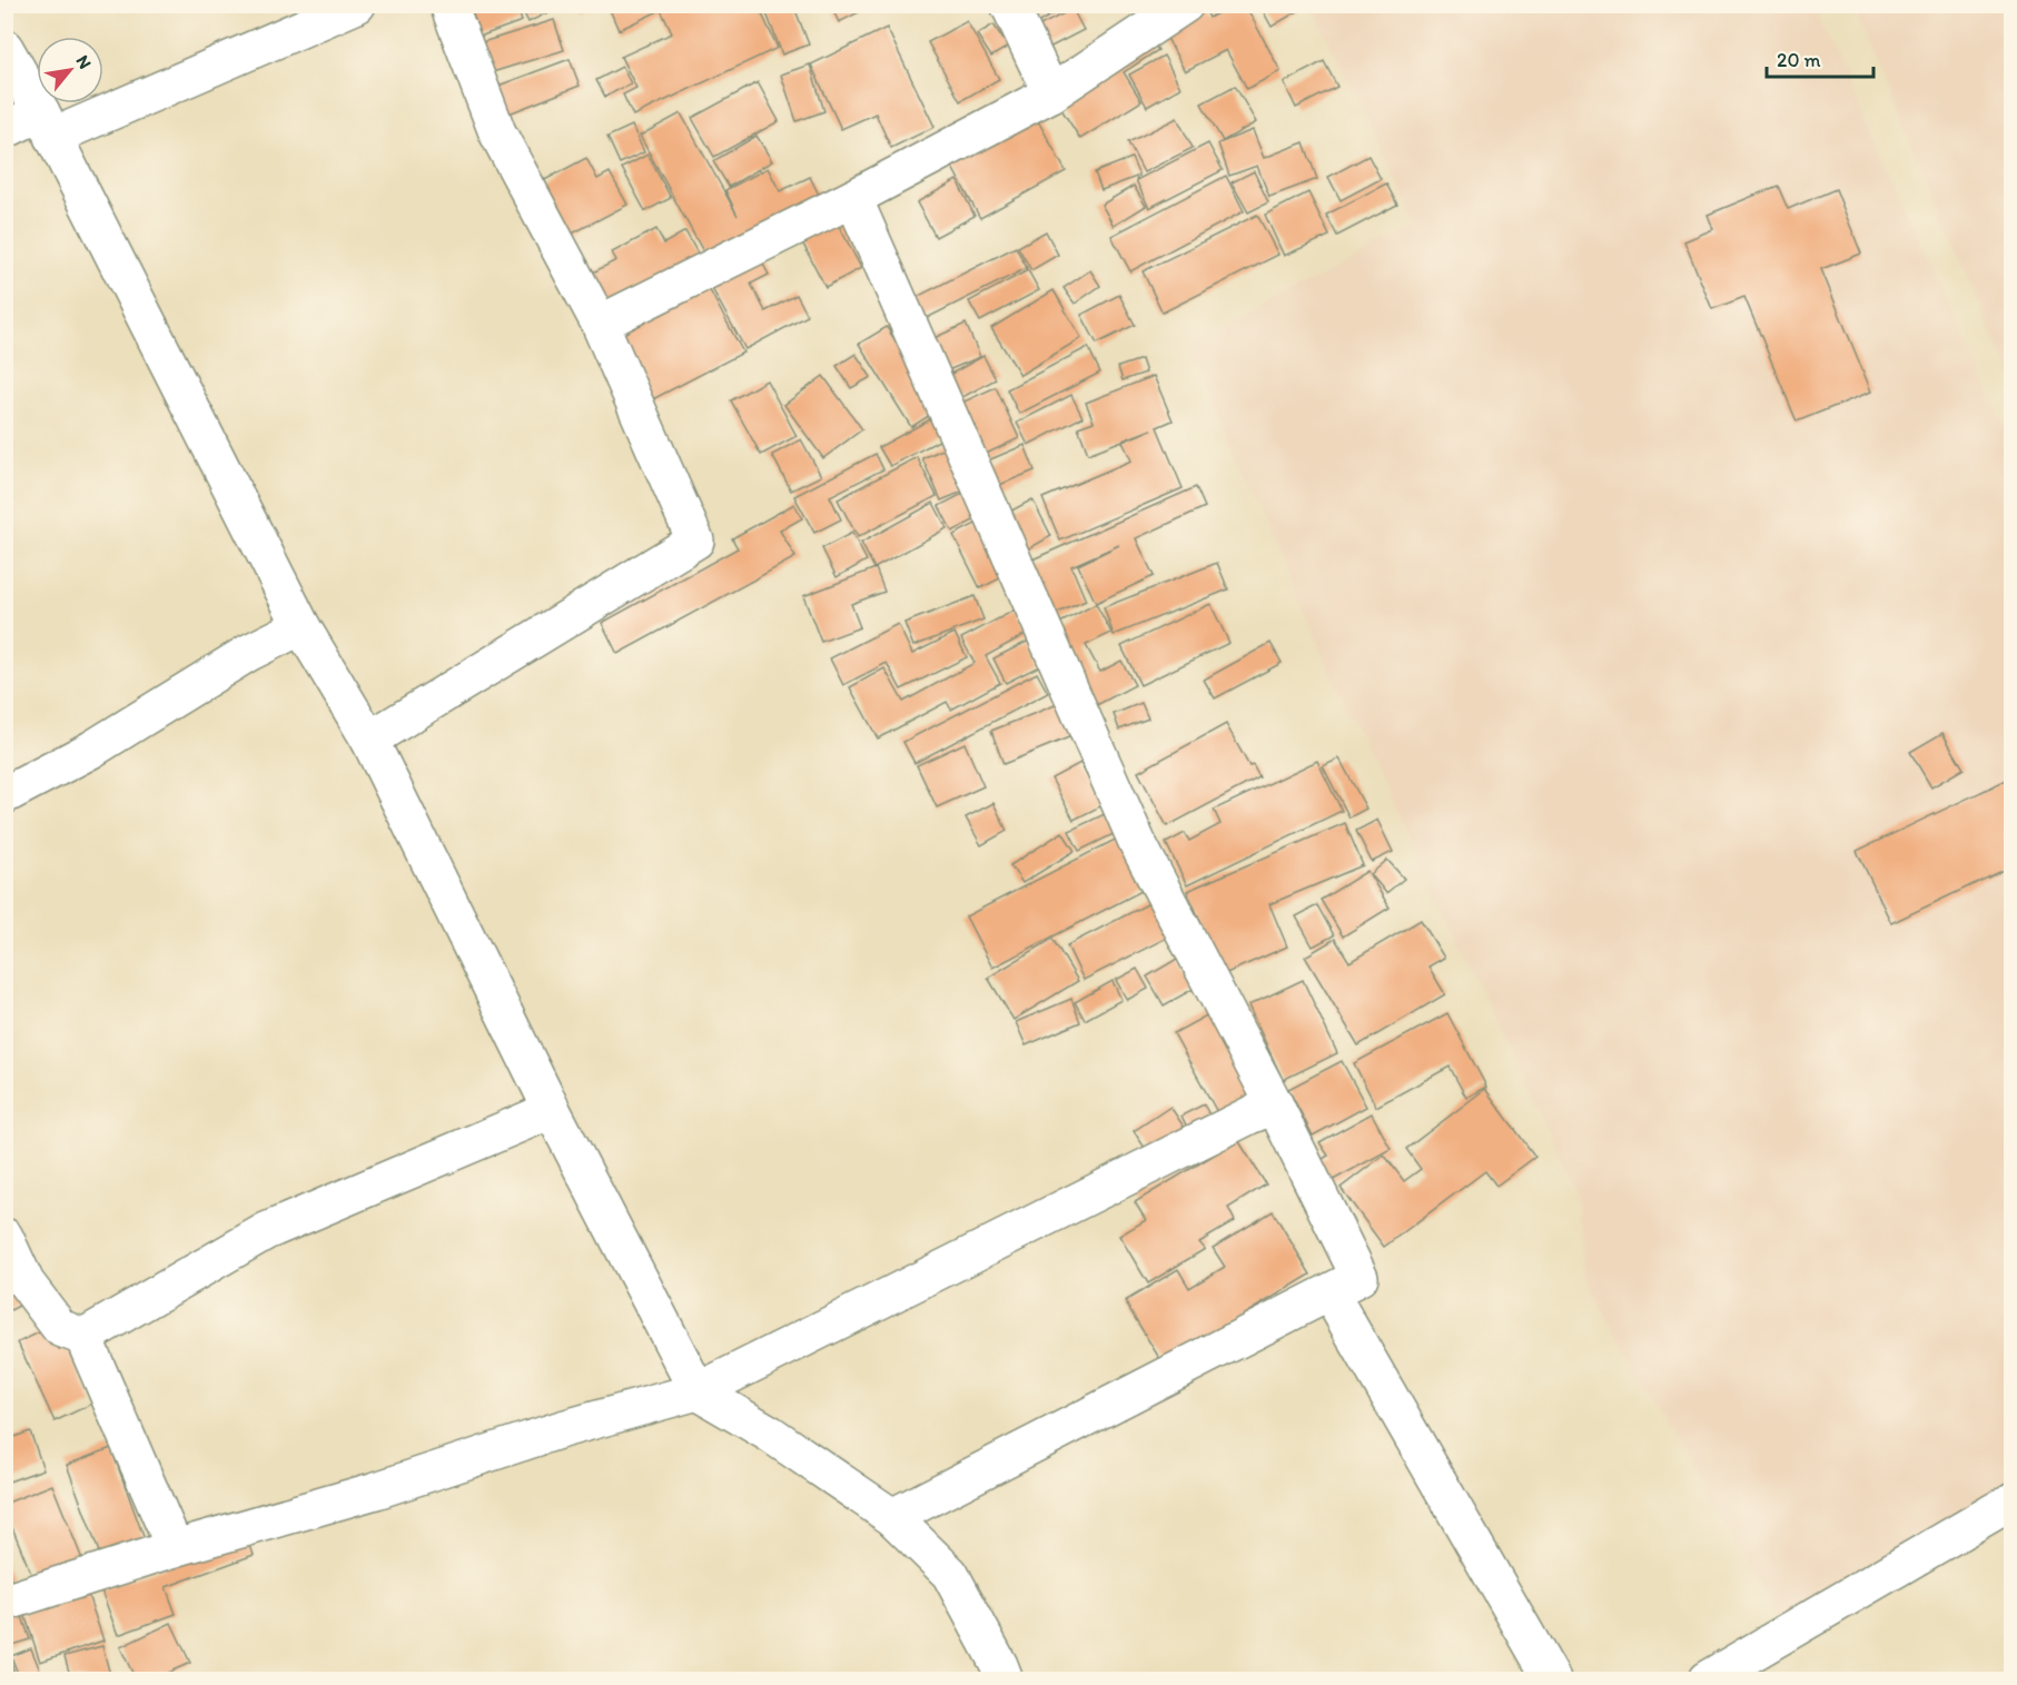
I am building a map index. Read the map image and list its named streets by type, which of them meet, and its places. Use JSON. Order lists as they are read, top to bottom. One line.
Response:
{"scale_bar":"20 m","north":"top right"}
